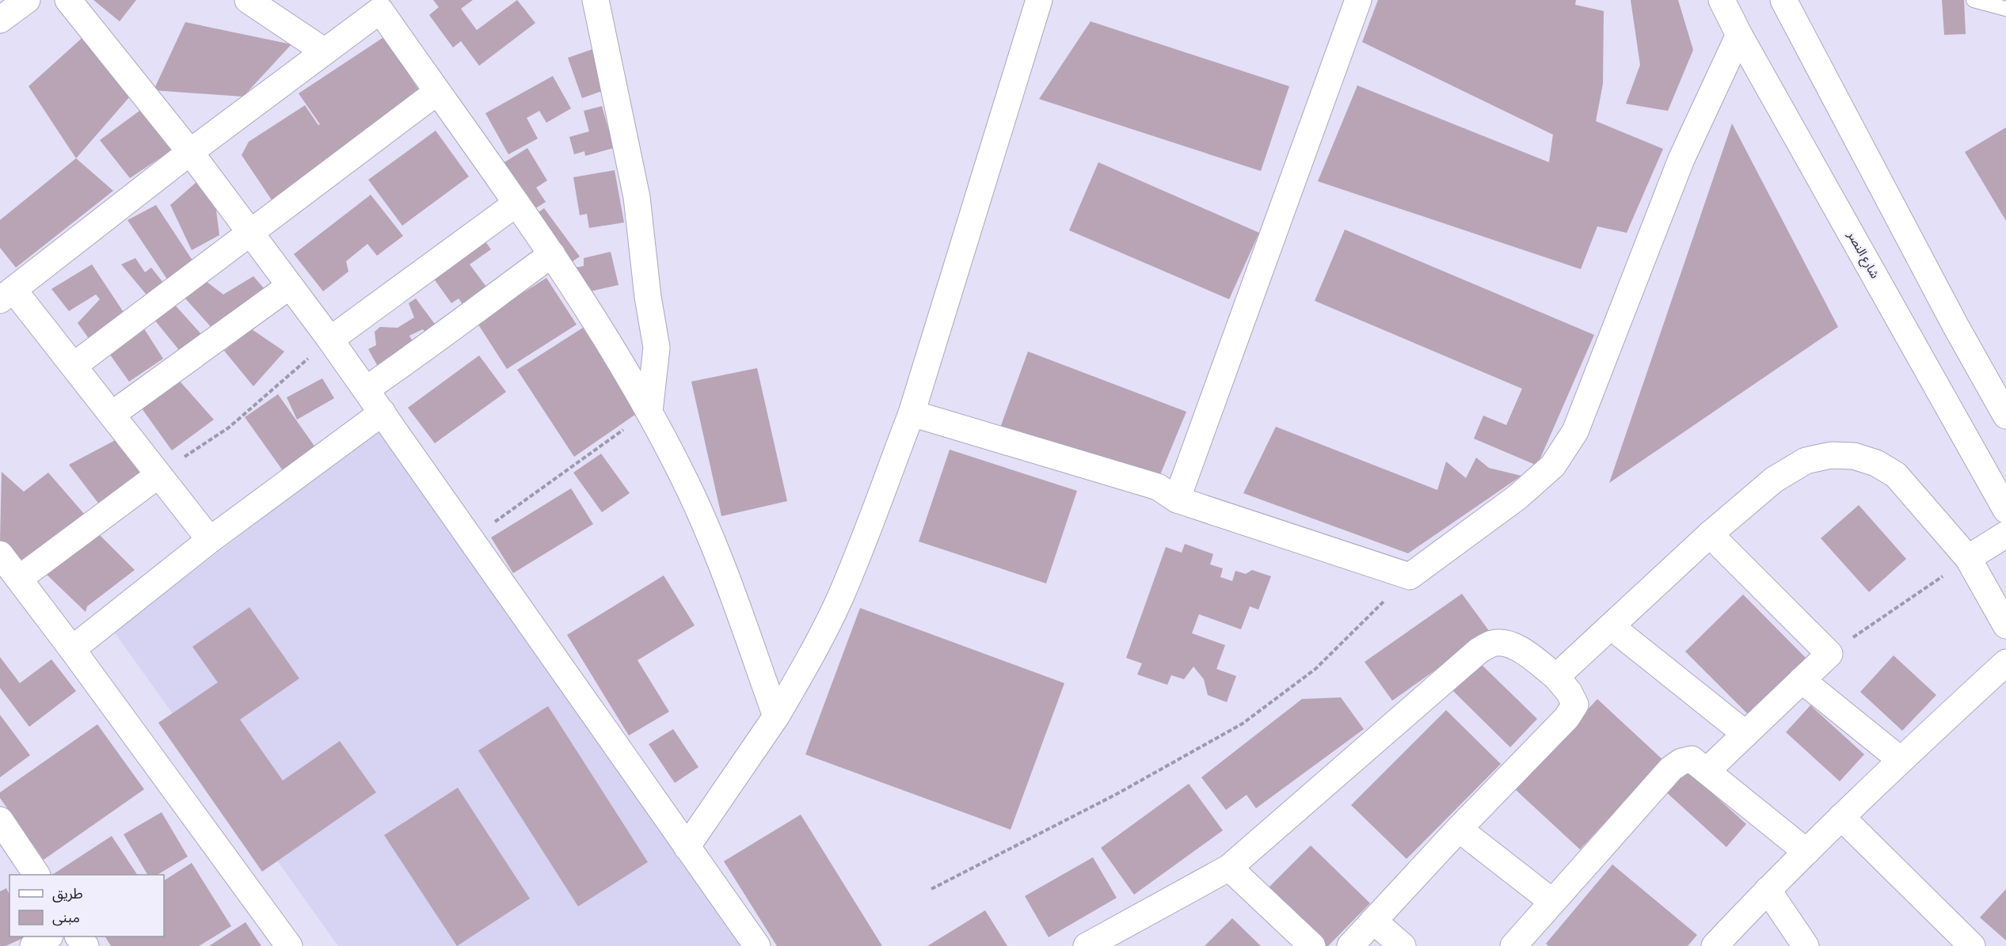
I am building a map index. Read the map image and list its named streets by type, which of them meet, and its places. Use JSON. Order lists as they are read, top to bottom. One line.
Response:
{"streets":{"street":["شارع النصر"]},"legend":["طريق","مبنى"]}
